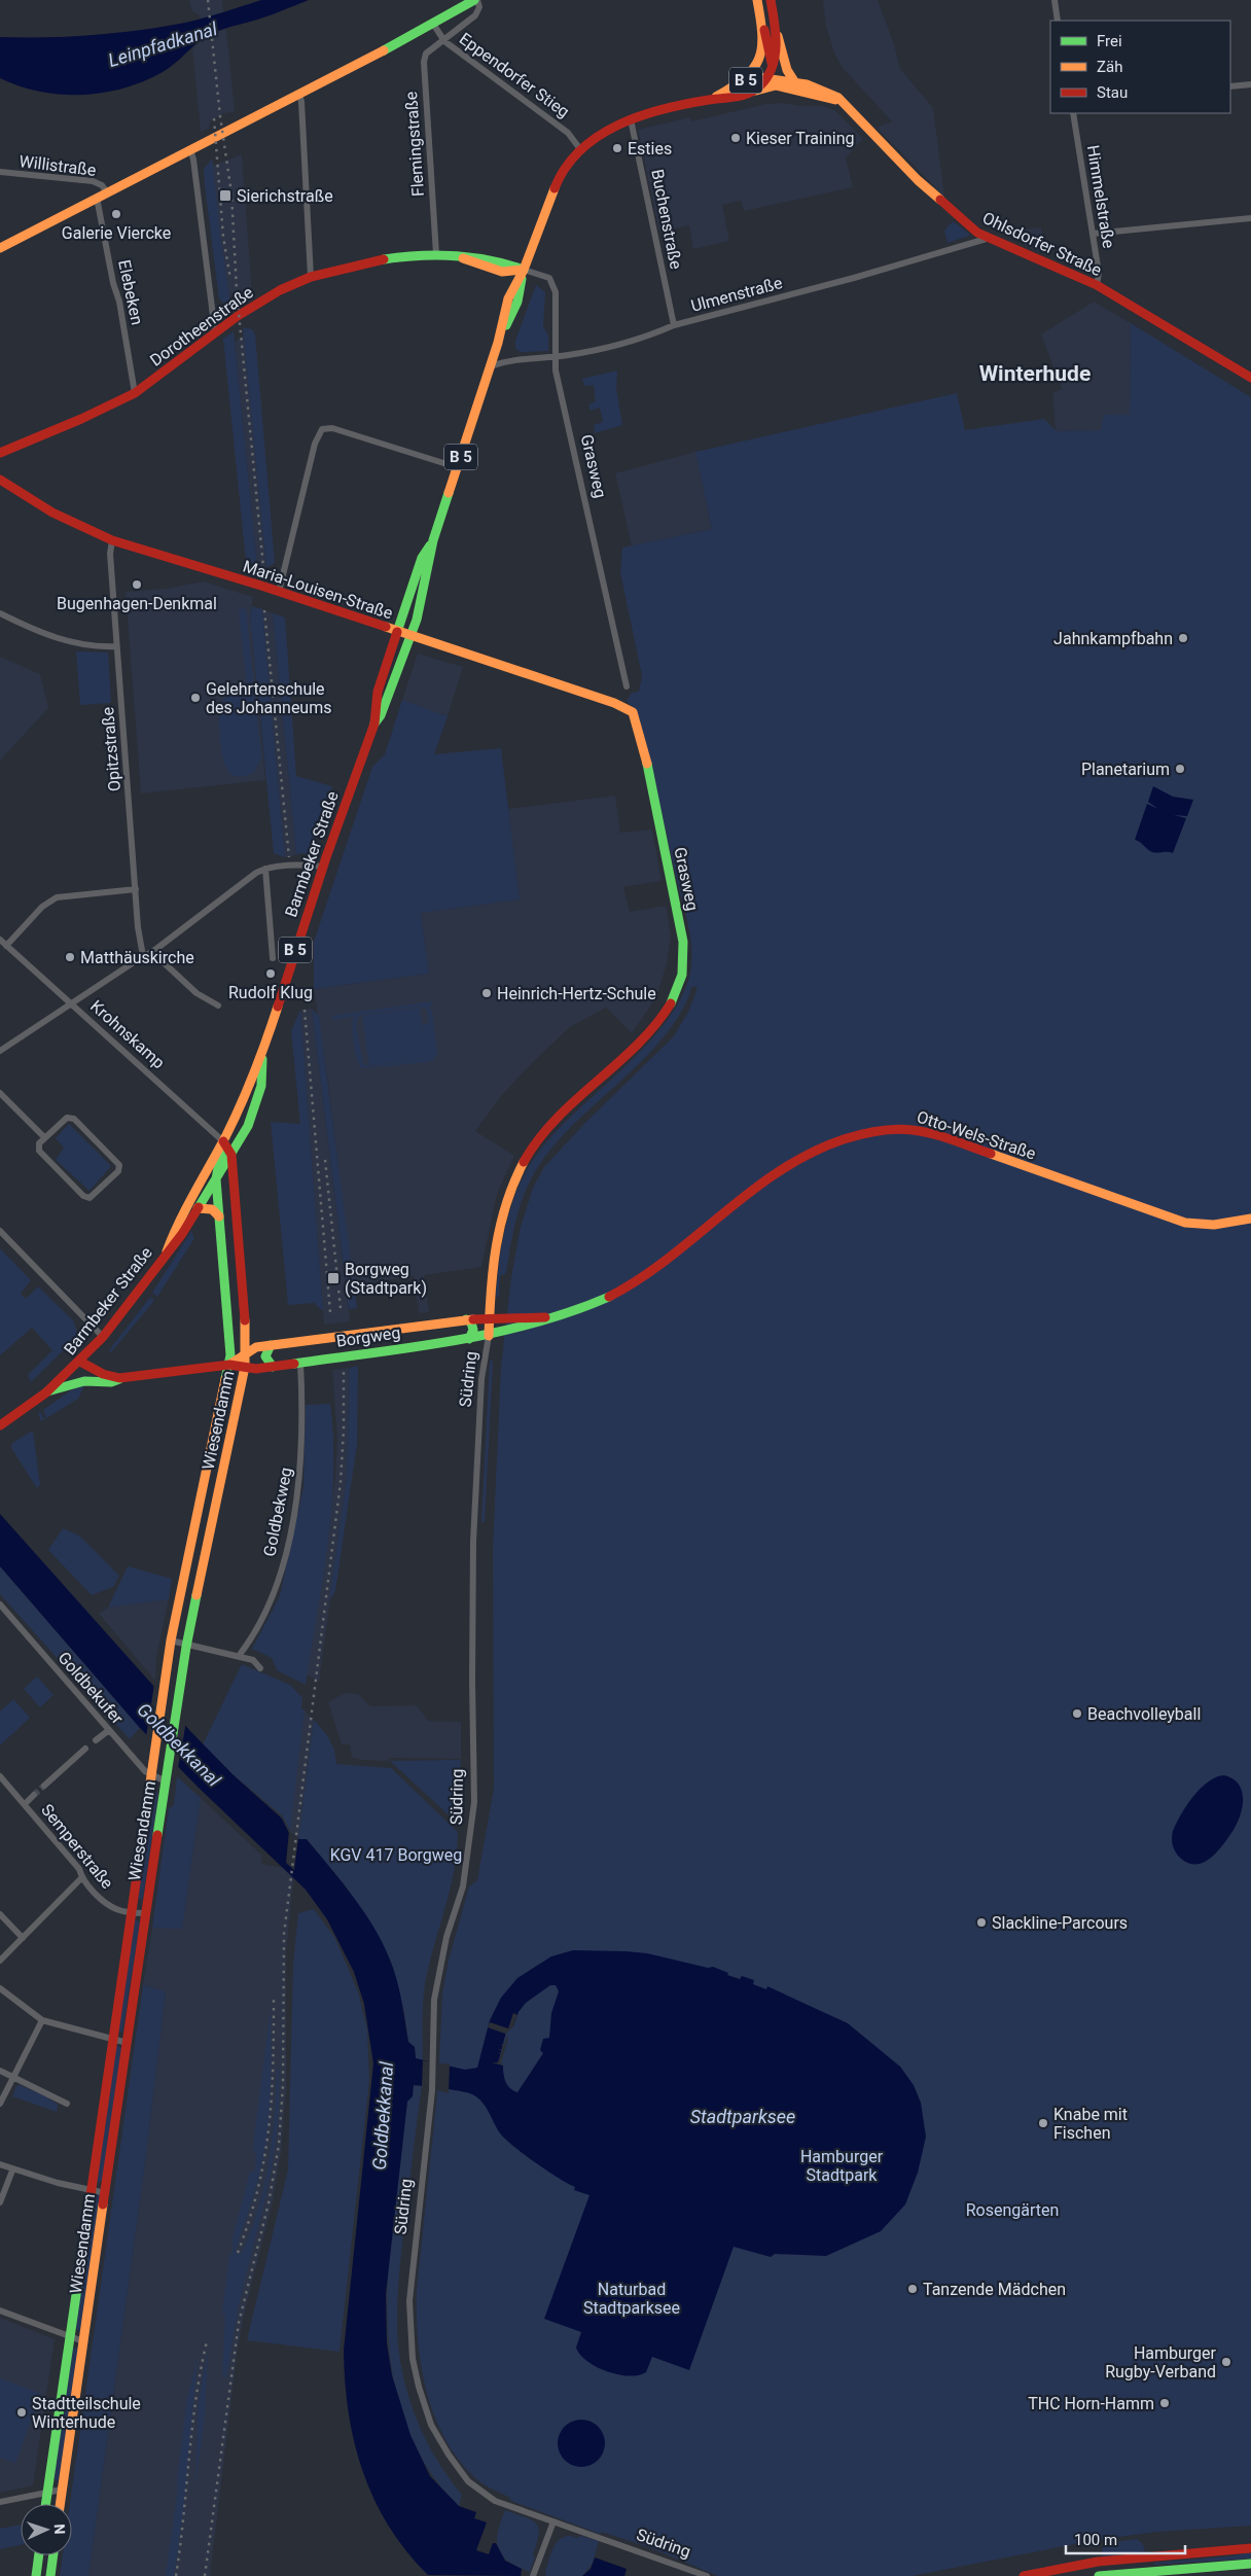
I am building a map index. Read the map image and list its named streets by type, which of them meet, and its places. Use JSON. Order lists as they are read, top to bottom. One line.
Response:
{"streets":{"street":["Eppendorfer Stieg","B 5","Flemingstraße","Willistraße","Himmelstraße","Buchenstraße","Ohlsdorfer Straße","Elebeken","Ulmenstraße","Dorotheenstraße","Grasweg","Maria-Louisen-Straße","Opitzstraße","Barmbeker Straße","Krohnskamp","Otto-Wels-Straße","Borgweg","Südring","Wiesendamm","Goldbekweg","Goldbekufer","Semperstraße"]},"crossings":[["Eppendorfer Stieg","Flemingstraße"],["Eppendorfer Stieg","Barmbeker Straße"],["B 5","Barmbeker Straße"],["Flemingstraße","Dorotheenstraße"],["Himmelstraße","Ohlsdorfer Straße"],["Buchenstraße","Ulmenstraße"],["Buchenstraße","Barmbeker Straße"],["Ohlsdorfer Straße","Ulmenstraße"],["Elebeken","Dorotheenstraße"],["Ulmenstraße","Grasweg"],["Ulmenstraße","Barmbeker Straße"],["Dorotheenstraße","Grasweg"],["Dorotheenstraße","Barmbeker Straße"],["Grasweg","Maria-Louisen-Straße"],["Grasweg","Barmbeker Straße"],["Grasweg","Südring"],["Maria-Louisen-Straße","Opitzstraße"],["Maria-Louisen-Straße","Barmbeker Straße"],["Barmbeker Straße","Krohnskamp"],["Barmbeker Straße","Borgweg"],["Barmbeker Straße","Wiesendamm"],["Krohnskamp","Wiesendamm"],["Otto-Wels-Straße","Borgweg"],["Otto-Wels-Straße","Südring"],["Borgweg","Südring"],["Borgweg","Wiesendamm"],["Borgweg","Goldbekweg"],["Wiesendamm","Goldbekufer"],["Wiesendamm","Semperstraße"]],"districts":["Winterhude"],"water":["Leinpfadkanal","Goldbekkanal","Stadtparksee"],"parks":["KGV 417 Borgweg","Hamburger Stadtpark","Rosengärten","Naturbad Stadtparksee"],"places":{"other":["Kieser Training","Esties","Galerie Viercke","Bugenhagen-Denkmal","Jahnkampfbahn","Gelehrtenschule des Johanneums","Planetarium","Matthäuskirche","Rudolf Klug","Heinrich-Hertz-Schule","Beachvolleyball","Slackline-Parcours","Knabe mit Fischen","Tanzende Mädchen","Hamburger Rugby-Verband","THC Horn-Hamm","Stadtteilschule Winterhude"],"transit":["Sierichstraße","Borgweg (Stadtpark)"]},"legend":["Frei","Zäh","Stau"],"scale_bar":"100 m","north":"right"}
